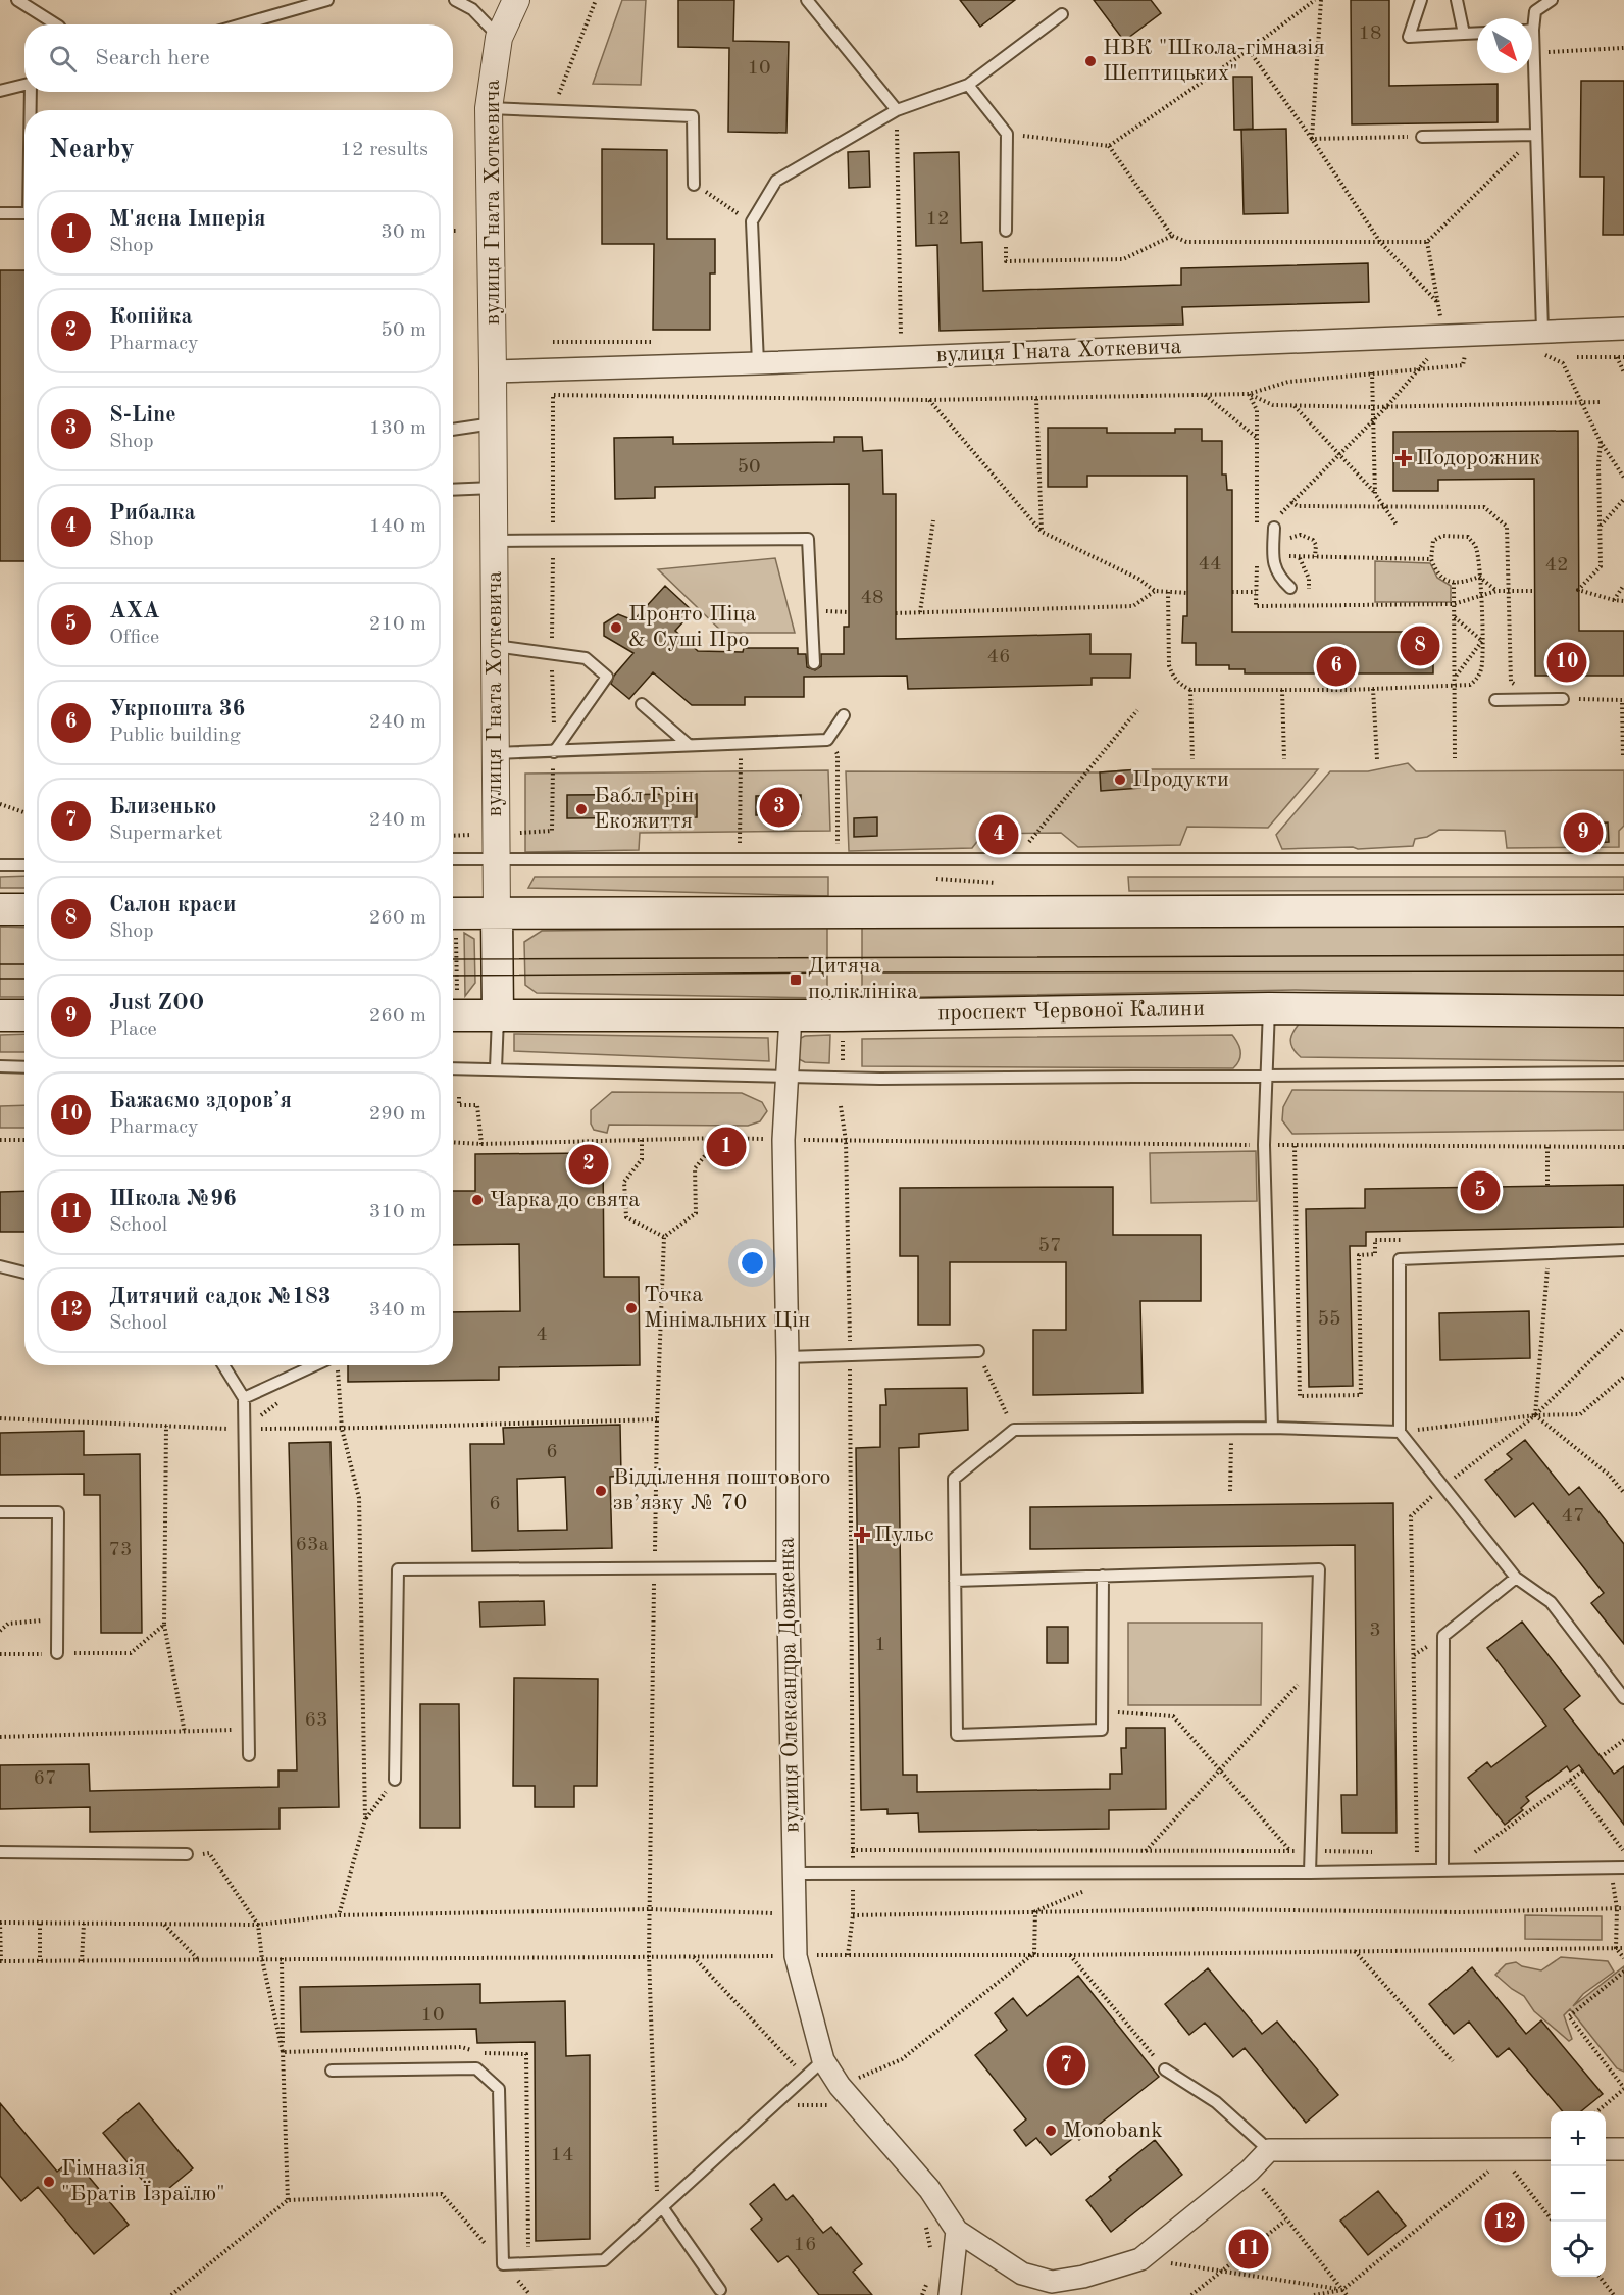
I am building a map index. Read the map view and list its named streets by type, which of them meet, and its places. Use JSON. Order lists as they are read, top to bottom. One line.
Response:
{"streets":{"main road":["вулиця Гната Хоткевича","проспект Червоної Калини"],"street":["вулиця Олександра Довженка"]},"crossings":[["вулиця Гната Хоткевича","проспект Червоної Калини"],["проспект Червоної Калини","вулиця Олександра Довженка"]],"places":{"other":["НВК \"Школа-гімназія Шептицьких\"","Пронто Піца & Суші Про","Продукти","Бабл Грін Eкожиття","Чарка до свята","Точка Мінімальних Цін","Відділення поштового зв’язку № 70","Monobank","Гімназія \"Братів Їзраїлю\""],"health":["Подорожник","Пульс"],"transit":["Дитяча поліклініка"]},"house_numbers":["18","10","12","50","44","42","48","46","57","55","4","6","6","47","63а","73","3","1","63","67","10","14","16"],"north":"bottom right","page":{"search":"Search here","heading":["Nearby","12 results"],"list":[{"mark":"1","name":"М'ясна Імперія","note":"Shop","value":"30 m"},{"mark":"2","name":"Копійка","note":"Pharmacy","value":"50 m"},{"mark":"3","name":"S-Line","note":"Shop","value":"130 m"},{"mark":"4","name":"Рибалка","note":"Shop","value":"140 m"},{"mark":"5","name":"AXA","note":"Office","value":"210 m"},{"mark":"6","name":"Укрпошта 36","note":"Public building","value":"240 m"},{"mark":"7","name":"Близенько","note":"Supermarket","value":"240 m"},{"mark":"8","name":"Салон краси","note":"Shop","value":"260 m"},{"mark":"9","name":"Just ZOO","note":"Place","value":"260 m"},{"mark":"10","name":"Бажаємо здоровʼя","note":"Pharmacy","value":"290 m"},{"mark":"11","name":"Школа №96","note":"School","value":"310 m"},{"mark":"12","name":"Дитячий садок №183","note":"School","value":"340 m"}],"pins":["8","10","6","3","9","4","1","2","5","7","12","11"],"map_buttons":["+","−"]}}
